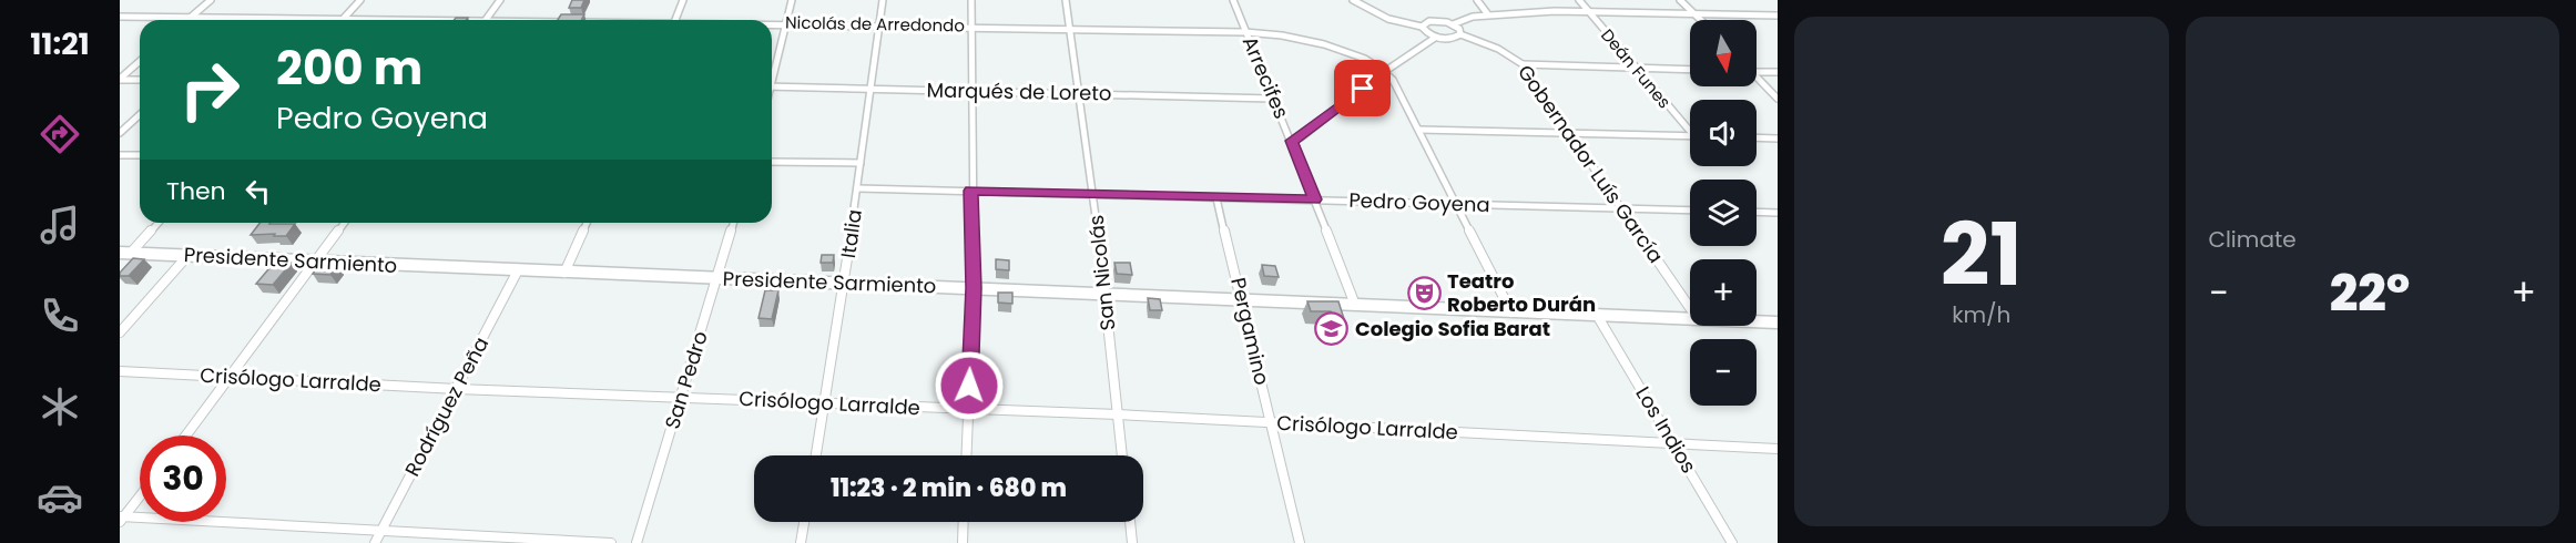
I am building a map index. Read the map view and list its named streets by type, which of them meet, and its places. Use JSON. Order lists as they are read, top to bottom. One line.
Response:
{"streets":{"main road":["Presidente Sarmiento"],"street":["Nicolás de Arredondo","Deán Funes","Arrecifes","Marqués de Loreto","Gobernador Luís García","Pedro Goyena","Italia","San Nicolás","Pergamino","Crisólogo Larralde","San Pedro","Rodríguez Peña","Los Indios"]},"crossings":[["Nicolás de Arredondo","Arrecifes"],["Nicolás de Arredondo","Italia"],["Nicolás de Arredondo","San Nicolás"],["Arrecifes","Marqués de Loreto"],["Arrecifes","Pedro Goyena"],["Arrecifes","Presidente Sarmiento"],["Marqués de Loreto","Italia"],["Marqués de Loreto","San Nicolás"],["Gobernador Luís García","Pedro Goyena"],["Pedro Goyena","Italia"],["Pedro Goyena","San Nicolás"],["Pedro Goyena","Pergamino"],["Italia","Presidente Sarmiento"],["Italia","Crisólogo Larralde"],["Presidente Sarmiento","San Nicolás"],["Presidente Sarmiento","Pergamino"],["Presidente Sarmiento","San Pedro"],["Presidente Sarmiento","Rodríguez Peña"],["Presidente Sarmiento","Los Indios"],["San Nicolás","Crisólogo Larralde"],["Pergamino","Crisólogo Larralde"],["Crisólogo Larralde","San Pedro"],["Crisólogo Larralde","Rodríguez Peña"],["Crisólogo Larralde","Los Indios"]],"places":{"theatre":["Teatro Roberto Durán"],"school or university":["Colegio Sofia Barat"]},"north":"bottom","page":{"tabs":"11:21","tile":[["21","km/h"],"Climate"],"map_buttons":["+","−"],"turn":["200 m","Pedro Goyena"],"then":"Then","heat":["−","22°","+"],"limit":"30","trip":"11:23 · 2 min · 680 m"}}
